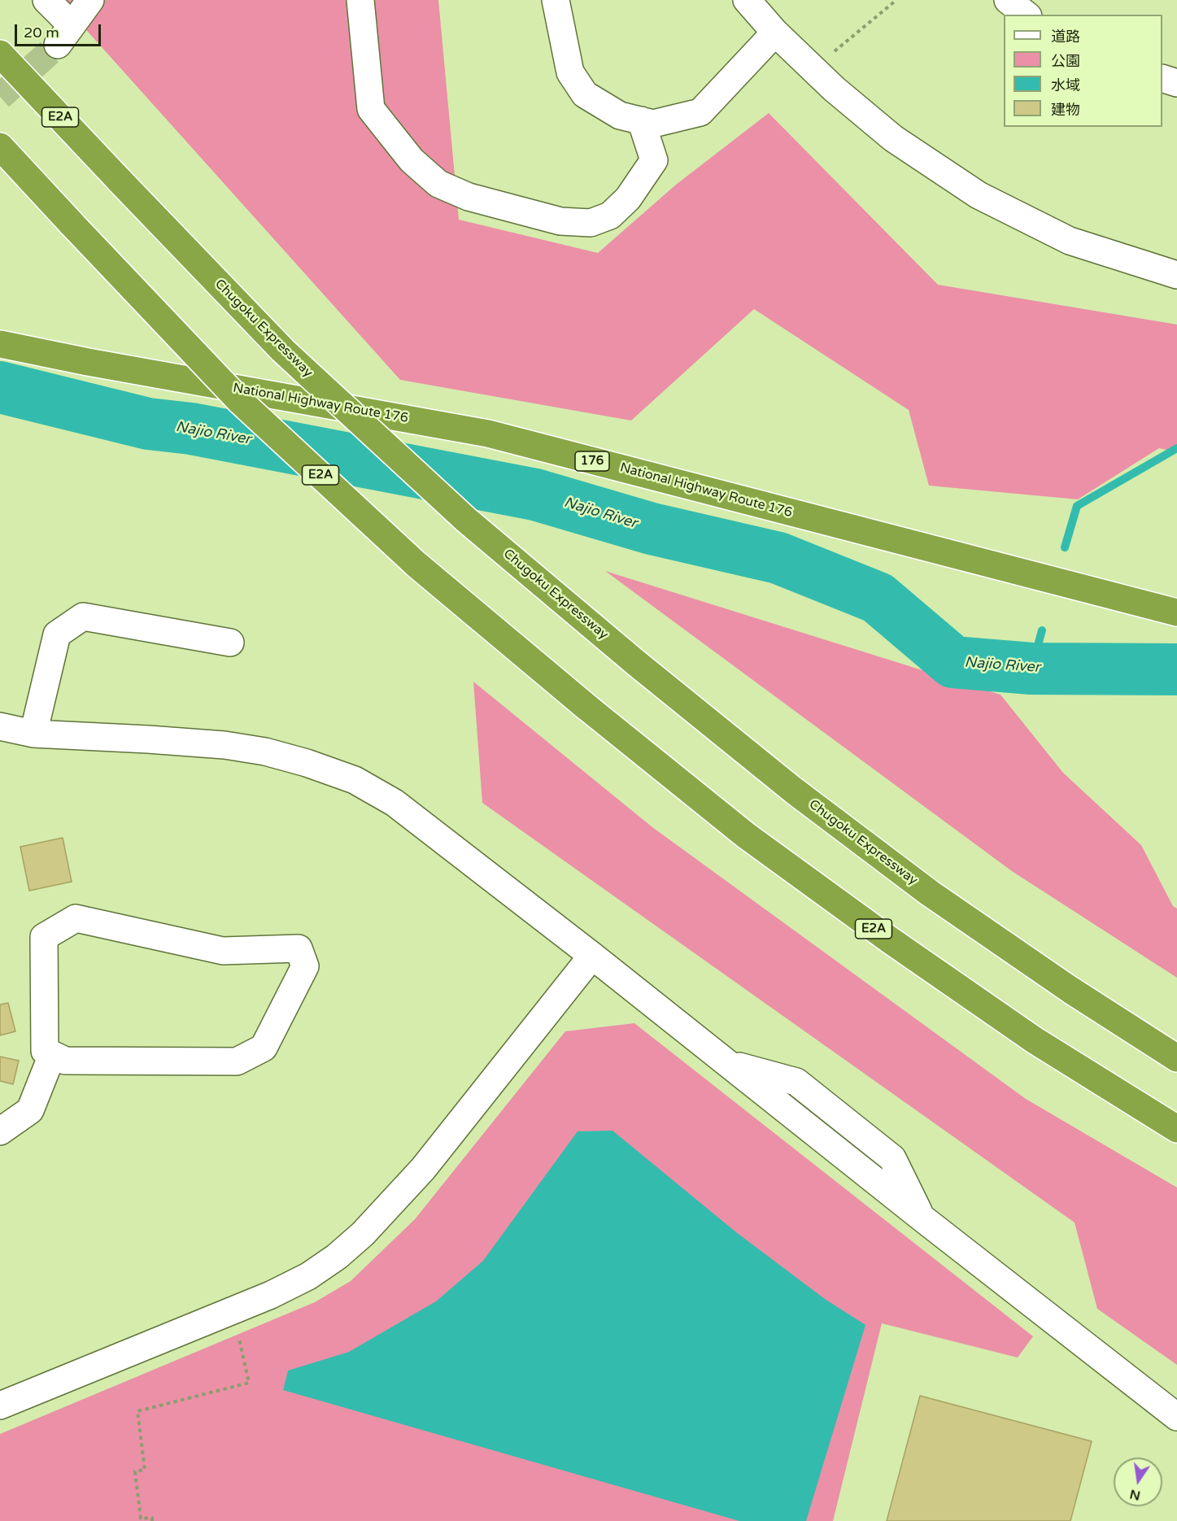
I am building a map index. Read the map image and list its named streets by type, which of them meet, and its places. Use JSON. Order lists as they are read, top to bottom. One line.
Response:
{"streets":{"highway":["E2A","Chugoku Expressway","National Highway Route 176","176"]},"water":["Najio River"],"legend":["道路","公園","水域","建物"],"scale_bar":"20 m","north":"bottom"}
